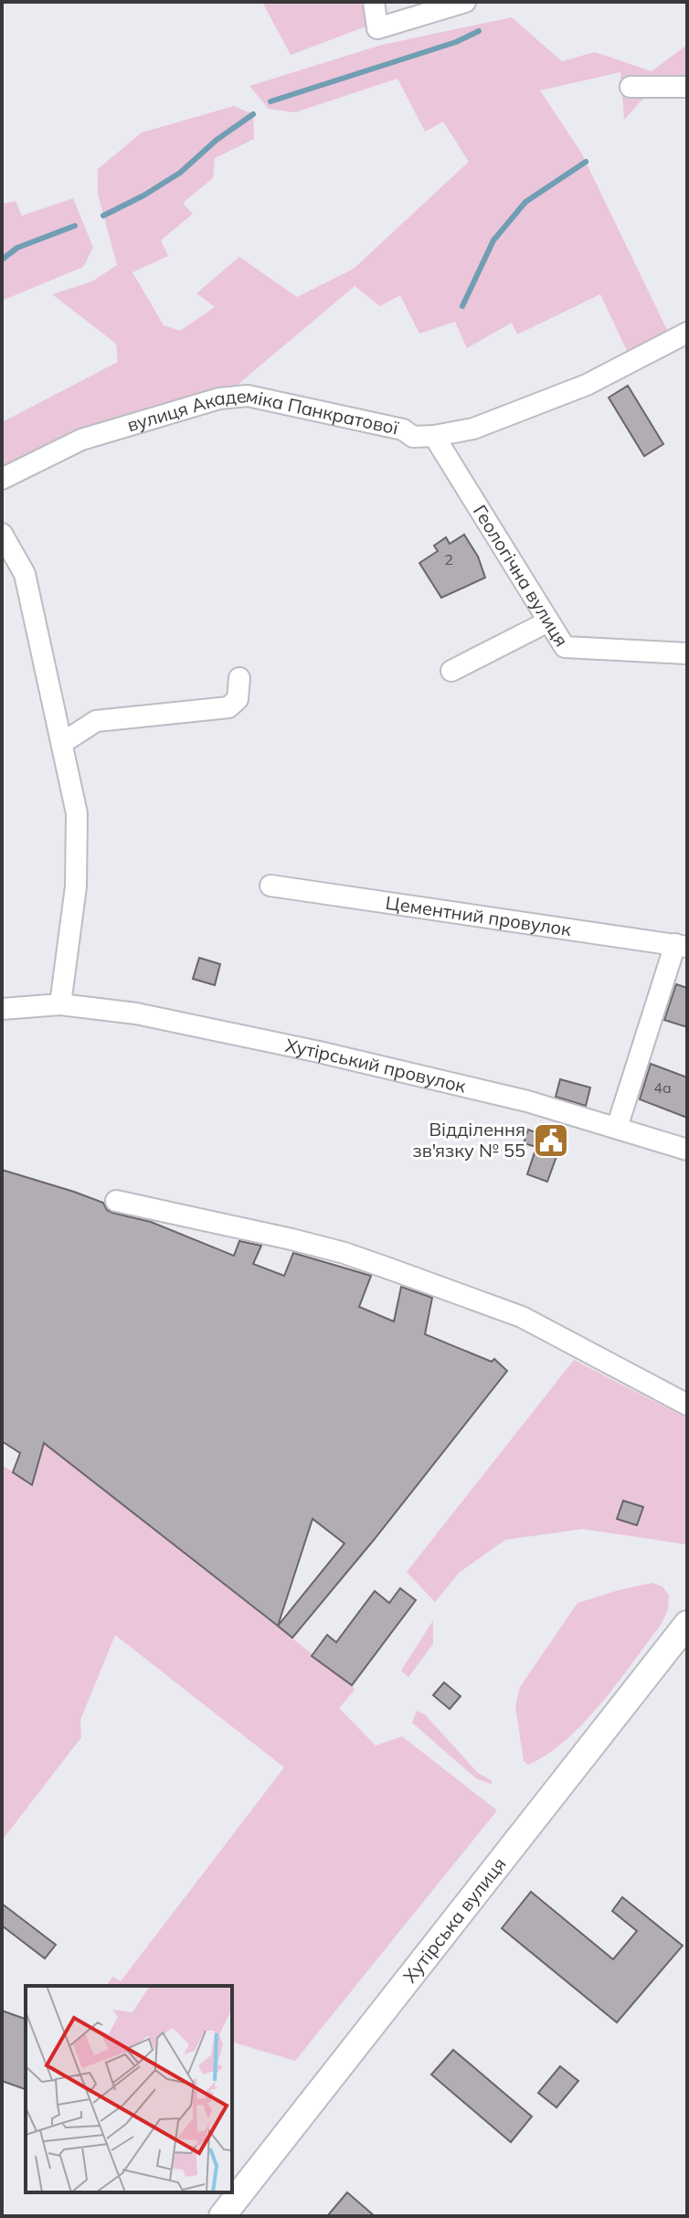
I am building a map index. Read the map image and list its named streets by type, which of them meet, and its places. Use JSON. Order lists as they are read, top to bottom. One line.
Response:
{"streets":{"main road":["Хутірська вулиця"],"street":["вулиця Академіка Панкратової","Геологічна вулиця","Цементний провулок","Хутірський провулок"]},"crossings":[["вулиця Академіка Панкратової","Геологічна вулиця"]],"places":{"public building":["Відділення зв'язку № 55"]},"house_numbers":["2","4а"]}
